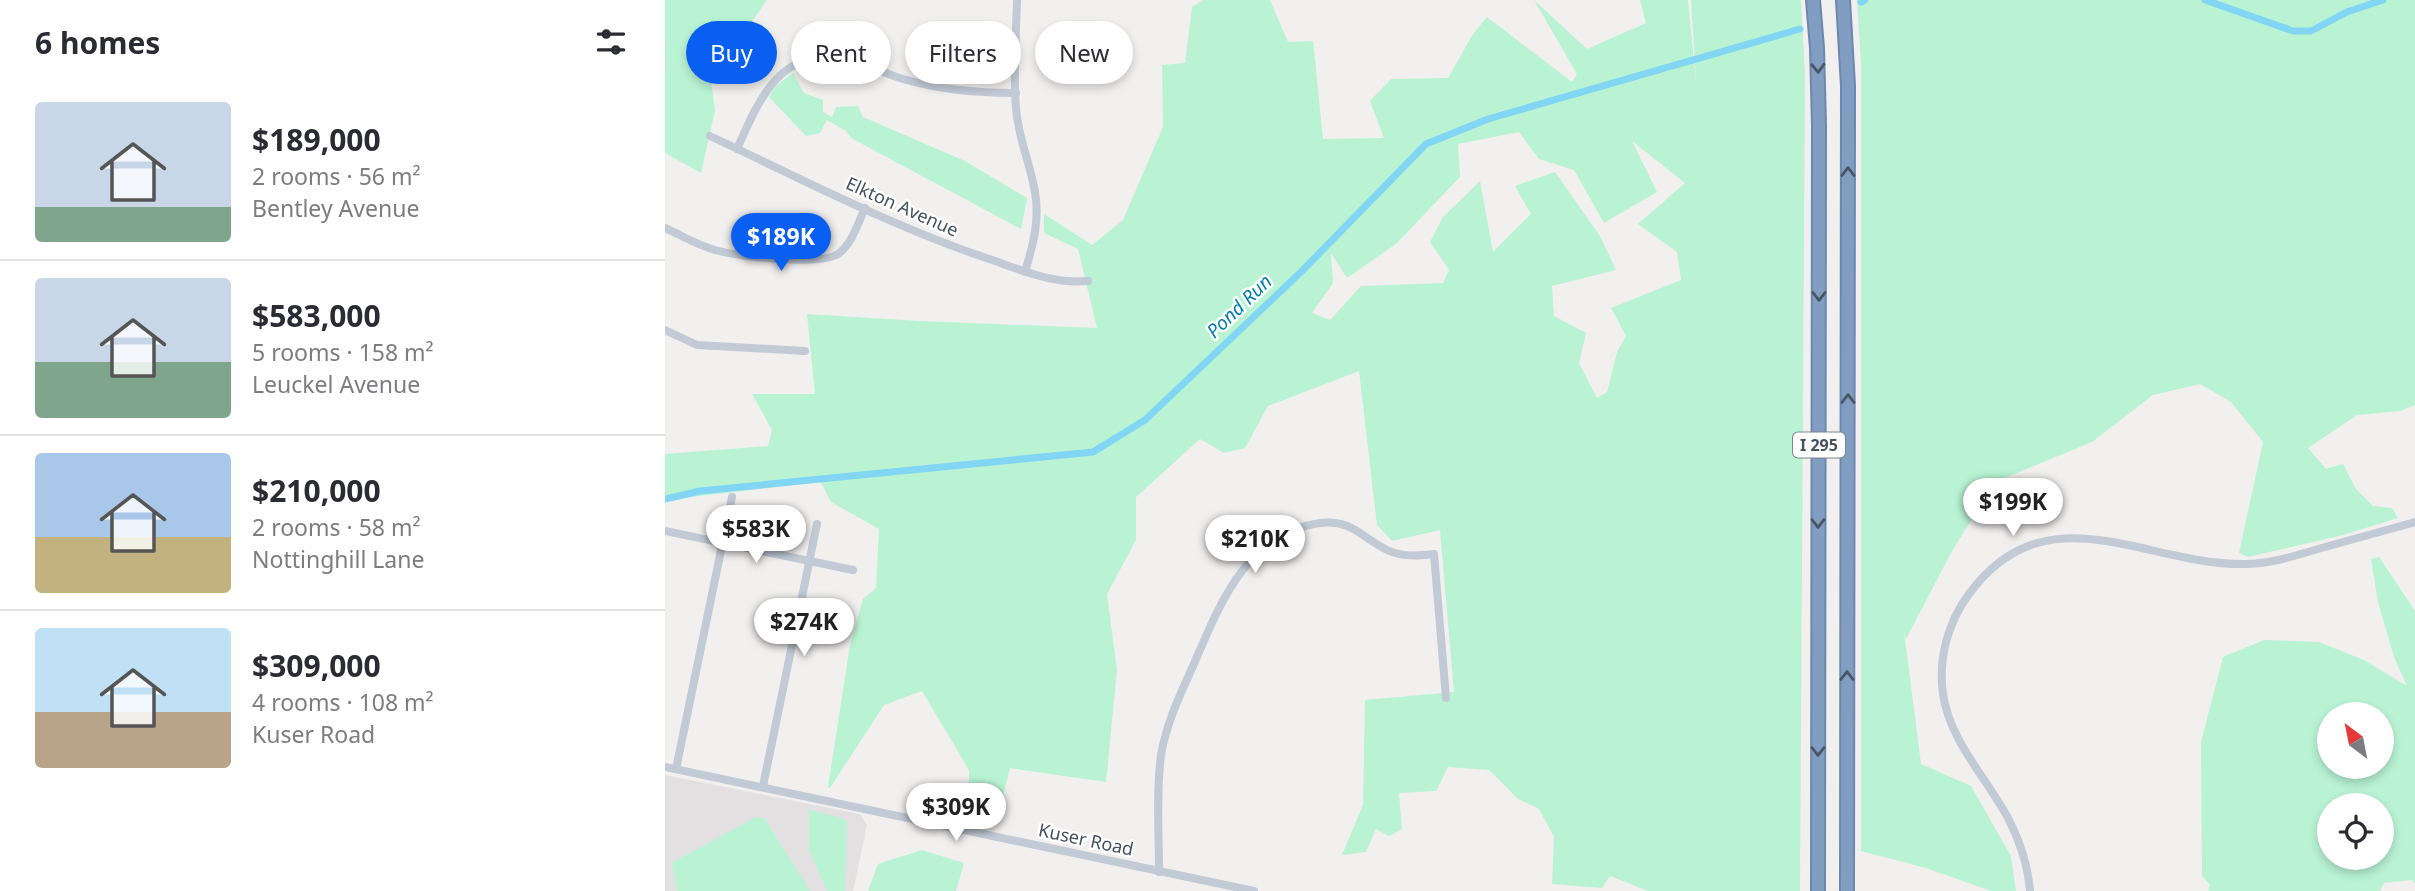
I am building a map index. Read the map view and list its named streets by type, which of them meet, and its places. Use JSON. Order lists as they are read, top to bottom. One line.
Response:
{"streets":{"highway":["I 295"],"street":["Elkton Avenue","Kuser Road"]},"water":["Pond Run"],"north":"top left","page":{"heading":"6 homes","chip":["Buy","Rent","Filters","New"],"list":[{"name":"$189,000","note":"2 rooms · 56 m² · Bentley Avenue"},{"name":"$583,000","note":"5 rooms · 158 m² · Leuckel Avenue"},{"name":"$210,000","note":"2 rooms · 58 m² · Nottinghill Lane"},{"name":"$309,000","note":"4 rooms · 108 m² · Kuser Road"}],"price":["$189K","$199K","$583K","$210K","$274K","$309K"]}}
